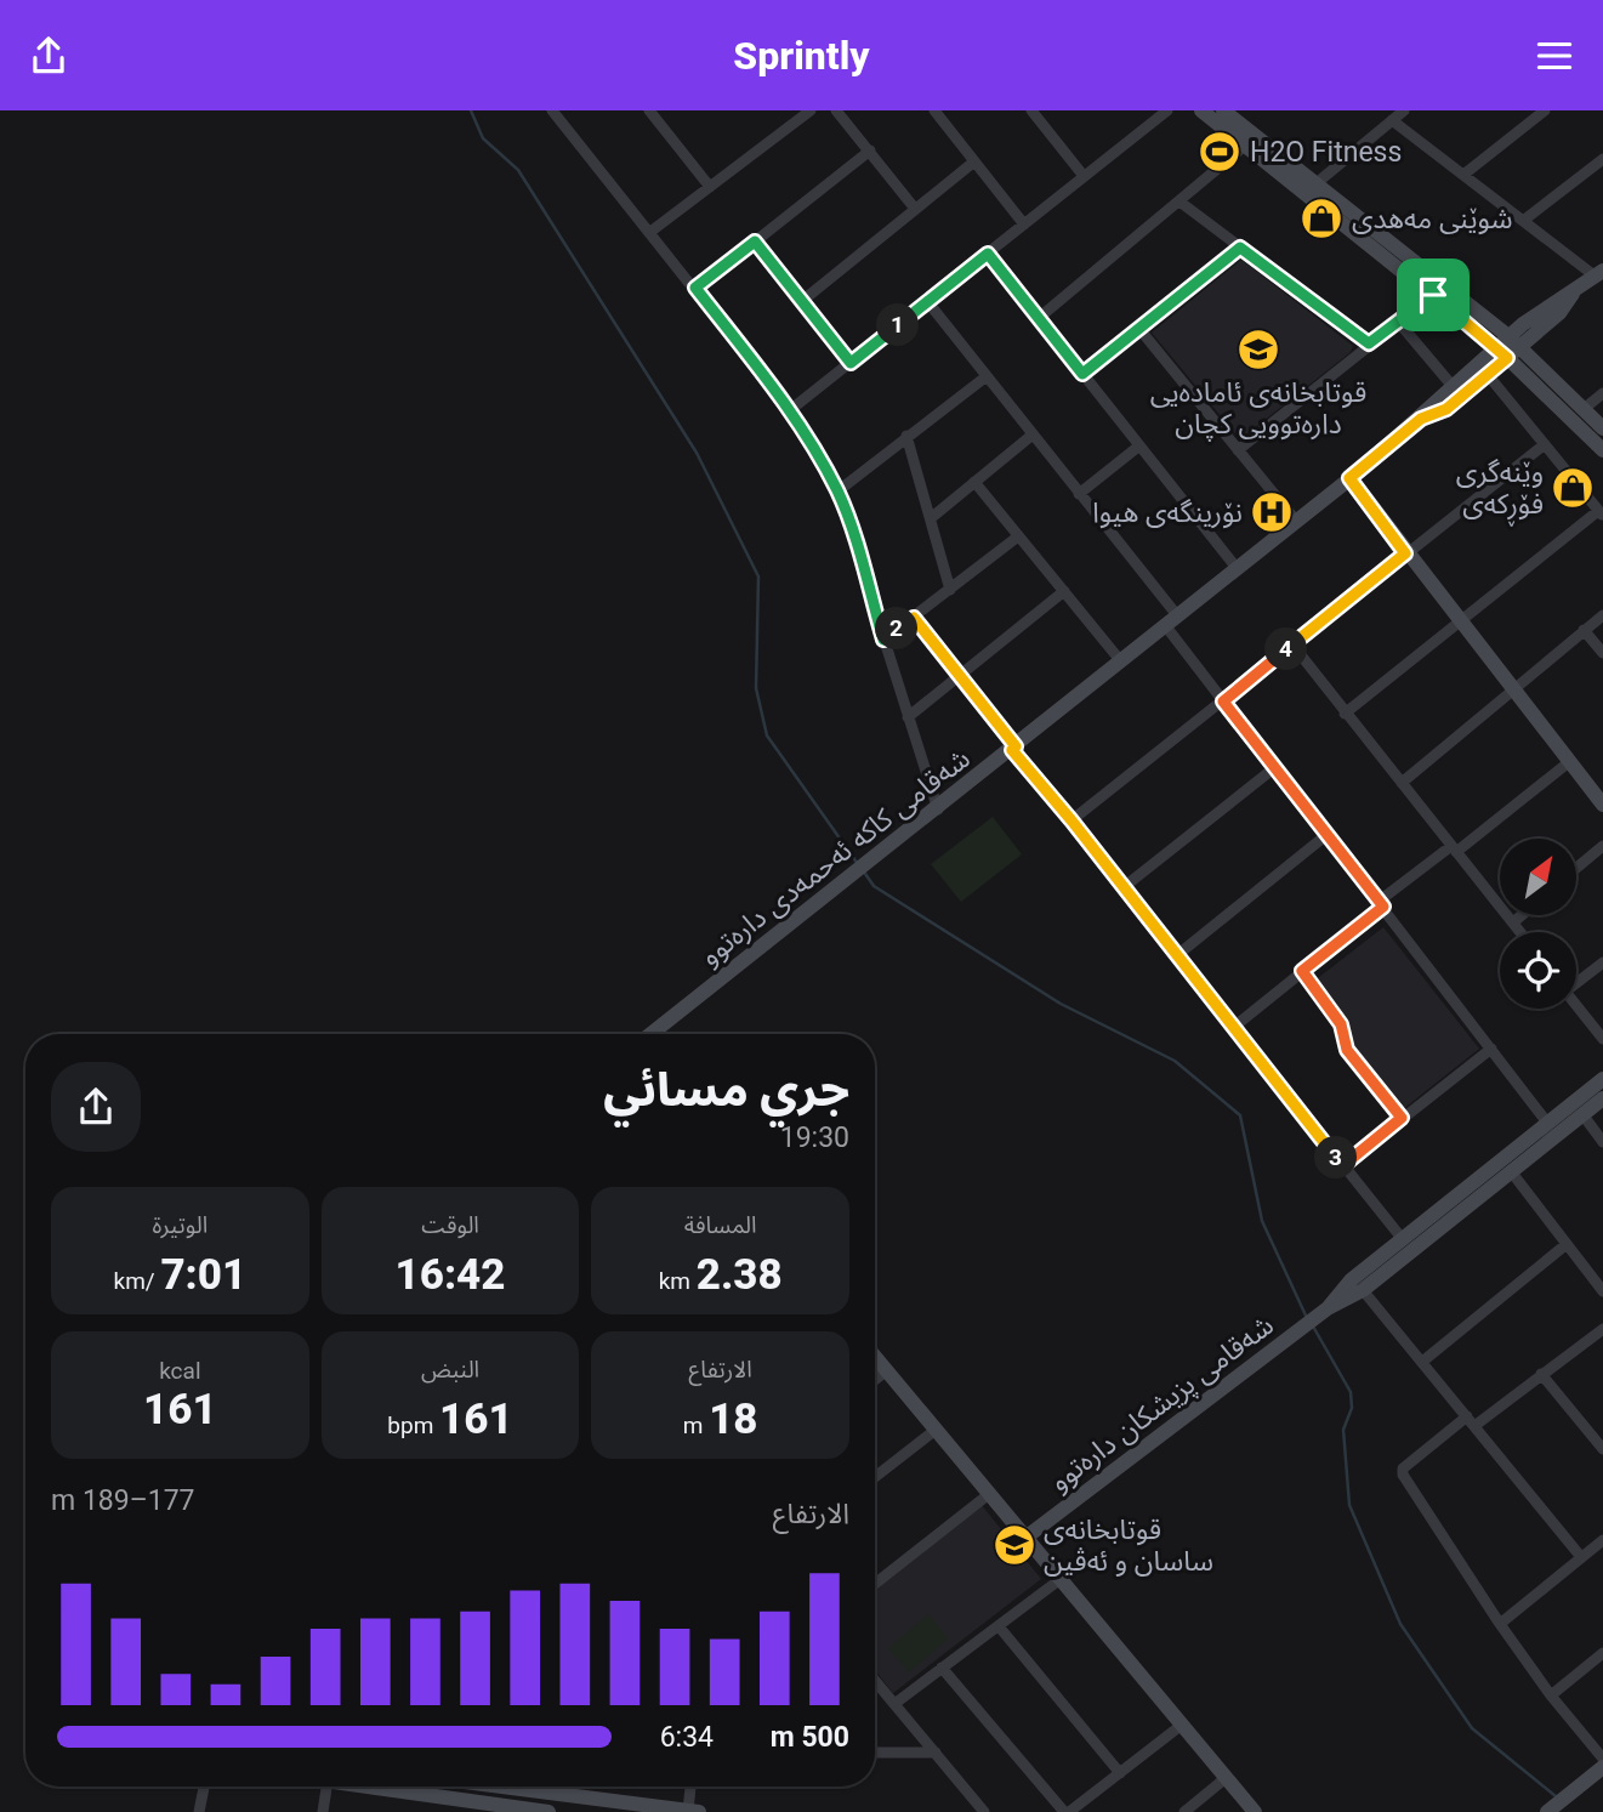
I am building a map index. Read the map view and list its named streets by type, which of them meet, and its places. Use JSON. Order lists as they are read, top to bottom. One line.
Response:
{"streets":{"street":["شەقامی کاکە ئەحمەدی دارەتوو","شەقامی پزیشکان دارەتوو"]},"places":{"sports":["H2O Fitness"],"shop":["شوێنی مەهدی","وێنەگری فۆڕکەی"],"school or university":["قوتابخانەی ئامادەیی دارەتوویی کچان","قوتابخانەی ساسان و ئەڤین"],"hospital":["نۆرینگەی هیوا"]},"north":"top right","page":{"header":"Sprintly","pins":["1","2","4","3"],"heading":["جري مسائي","19:30"],"stats":[["المسافة","2.38 km"],["الوقت","16:42"],["الوتيرة","7:01 /km"],["الارتفاع","18 m"],["النبض","161 bpm"],["kcal","161"]],"chart":["الارتفاع","177–189 m"],"list":[{"name":"500 m","note":"6:34"}]}}
